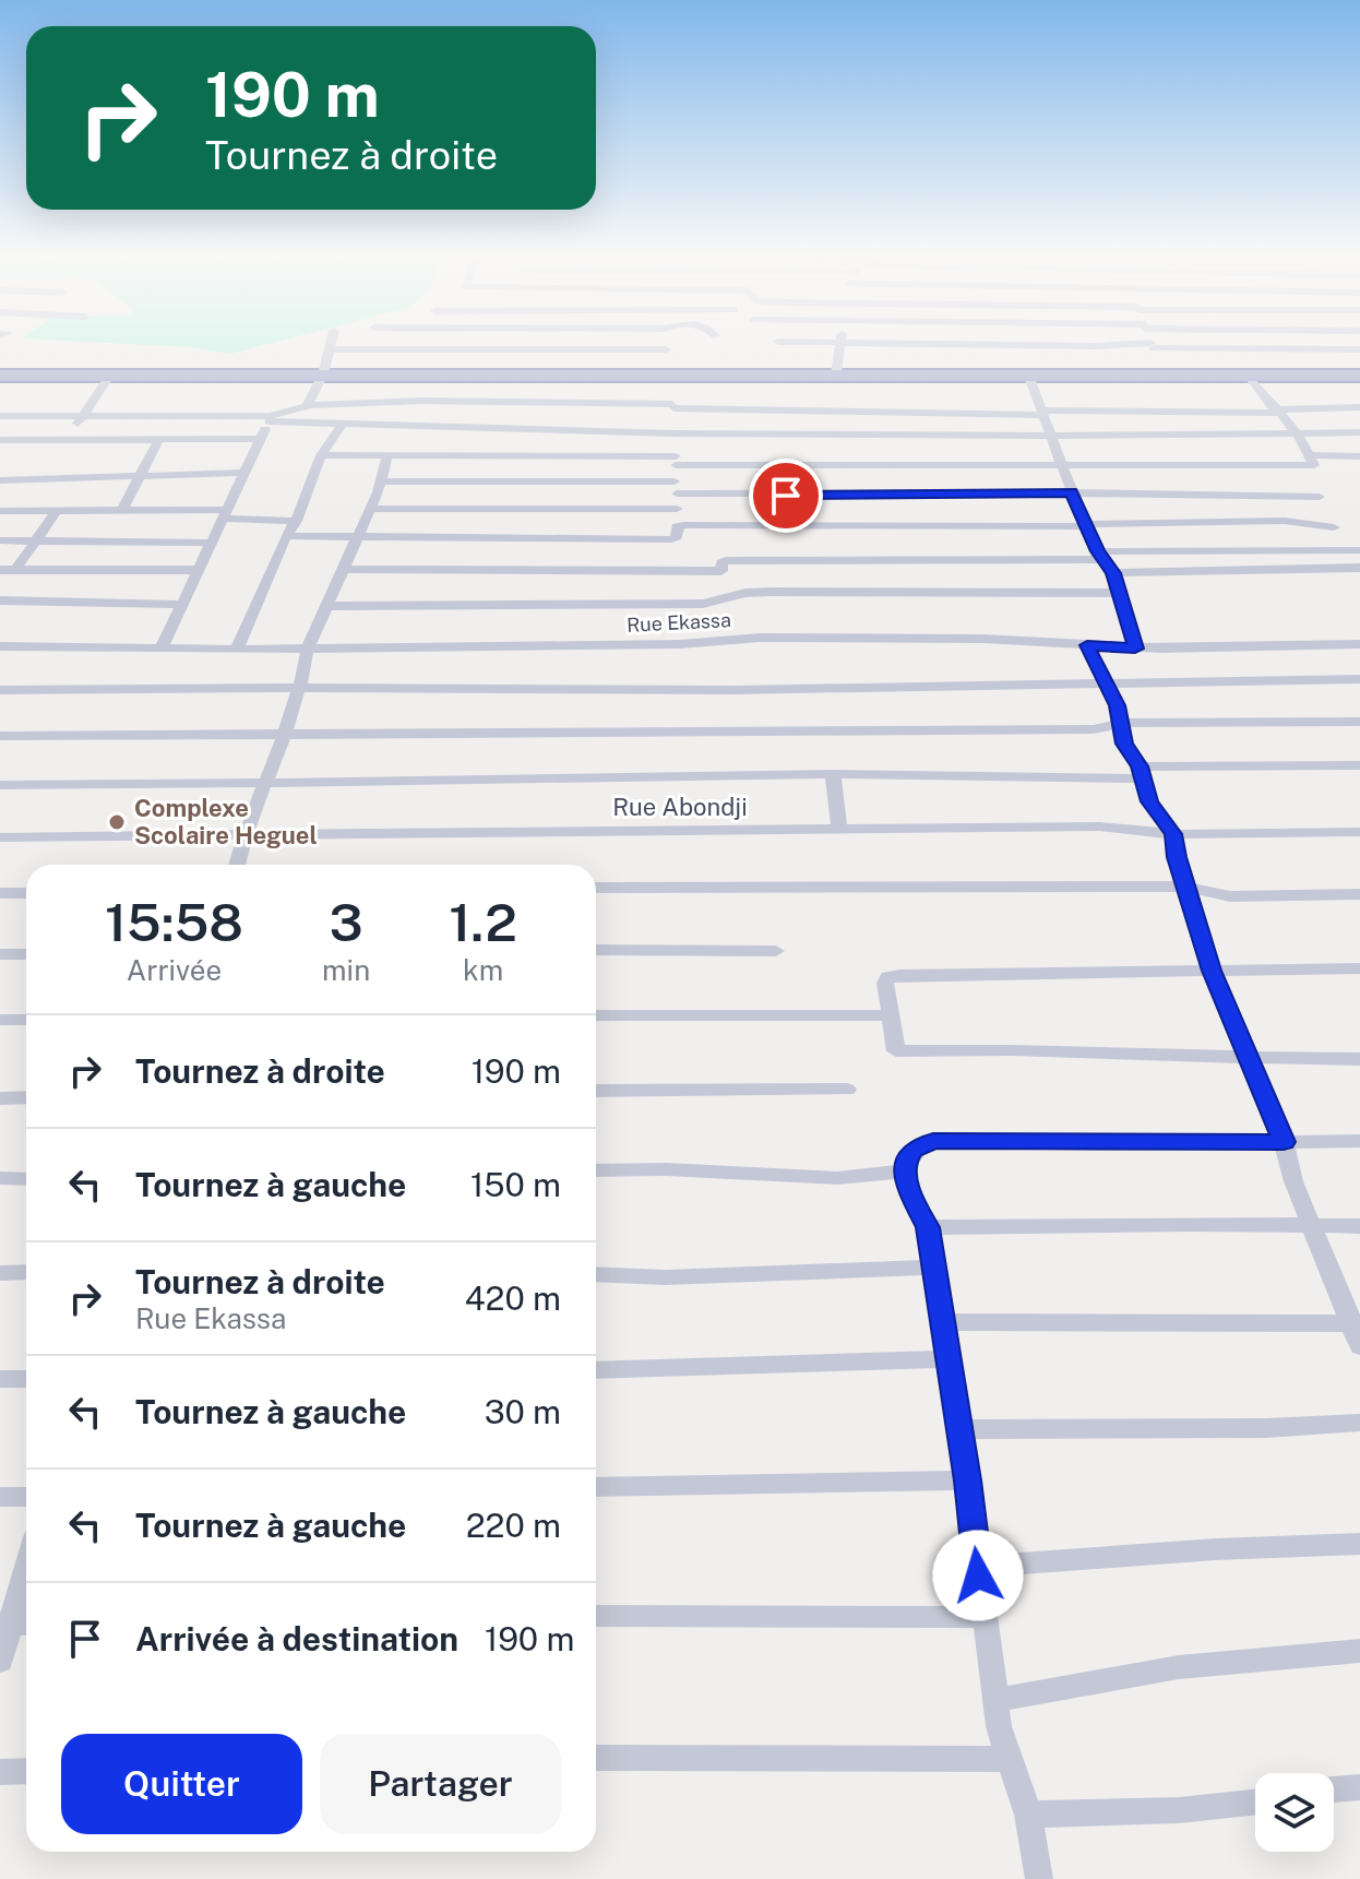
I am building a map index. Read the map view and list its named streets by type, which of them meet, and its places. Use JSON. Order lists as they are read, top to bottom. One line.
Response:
{"streets":{"street":["Rue Ekassa","Rue Abondji"]},"places":["Complexe Scolaire Heguel"],"page":{"turn":["190 m","Tournez à droite"],"eta":["15:58","Arrivée","3","min","1.2","km"],"list":[{"name":"Tournez à droite","value":"190 m"},{"name":"Tournez à gauche","value":"150 m"},{"name":"Tournez à droite","note":"Rue Ekassa","value":"420 m"},{"name":"Tournez à gauche","value":"30 m"},{"name":"Tournez à gauche","value":"220 m"},{"name":"Arrivée à destination","value":"190 m"}],"buttons":["Quitter","Partager"]}}
